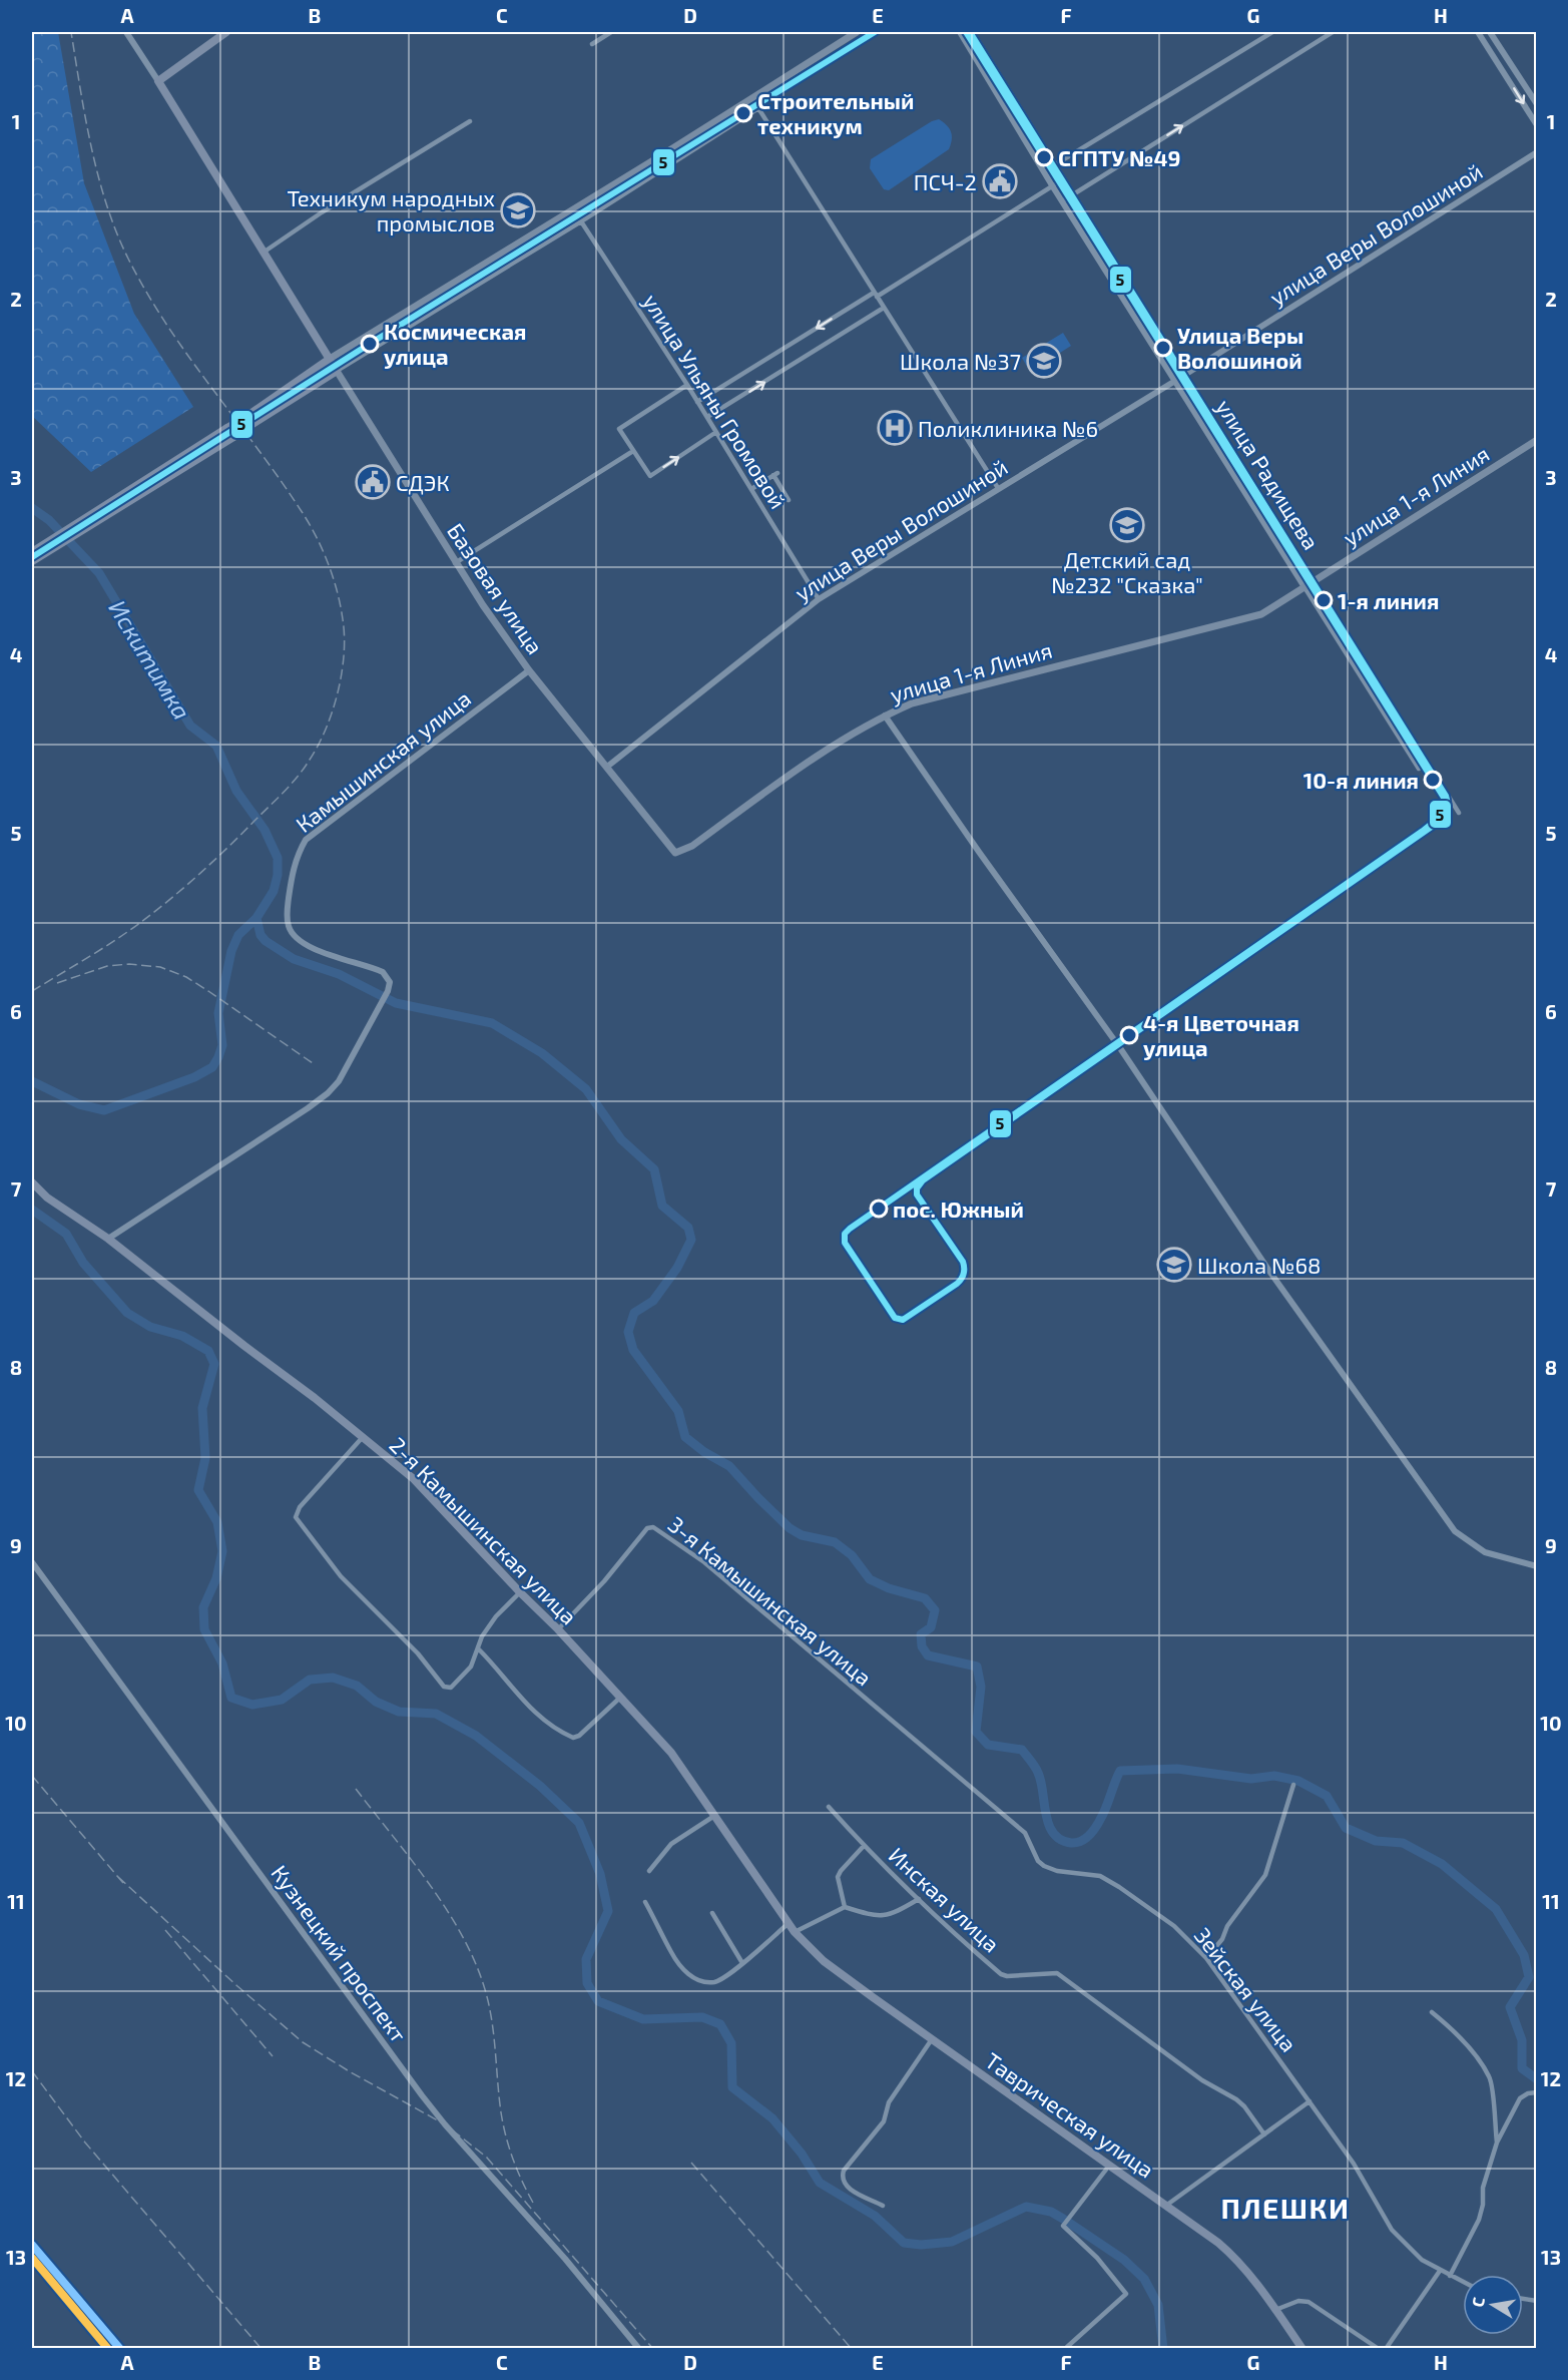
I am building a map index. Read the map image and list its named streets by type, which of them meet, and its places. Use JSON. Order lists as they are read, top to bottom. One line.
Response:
{"streets":{"main road":["улица 1-я Линия","Базовая улица","2-я Камышинская улица","Таврическая улица"],"street":["улица Веры Волошиной","улица Ульяны Громовой","улица Радищева","Камышинская улица","3-я Камышинская улица","Инская улица","Кузнецкий проспект","Зейская улица"]},"crossings":[["улица Веры Волошиной","улица Ульяны Громовой"],["улица Веры Волошиной","улица Радищева"],["улица Веры Волошиной","Базовая улица"],["улица Радищева","улица 1-я Линия"],["улица 1-я Линия","Базовая улица"],["Базовая улица","Камышинская улица"],["Камышинская улица","2-я Камышинская улица"],["2-я Камышинская улица","3-я Камышинская улица"],["2-я Камышинская улица","Таврическая улица"],["3-я Камышинская улица","Зейская улица"]],"districts":["ПЛЕШКИ"],"water":["Искитимка"],"places":{"other":["Строительный техникум","СГПТУ №49","Космическая улица","Улица Веры Волошиной","1-я линия","10-я линия","4-я Цветочная улица","пос. Южный"],"public building":["ПСЧ-2","СДЭК"],"school or university":["Техникум народных промыслов","Школа №37","Детский сад №232 \"Сказка\"","Школа №68"],"hospital":["Поликлиника №6"]},"lines":["transit line 5"],"north":"left","grid":{"columns":["A","B","C","D","E","F","G","H"],"rows":["1","2","3","4","5","6","7","8","9","10","11","12","13"]}}
